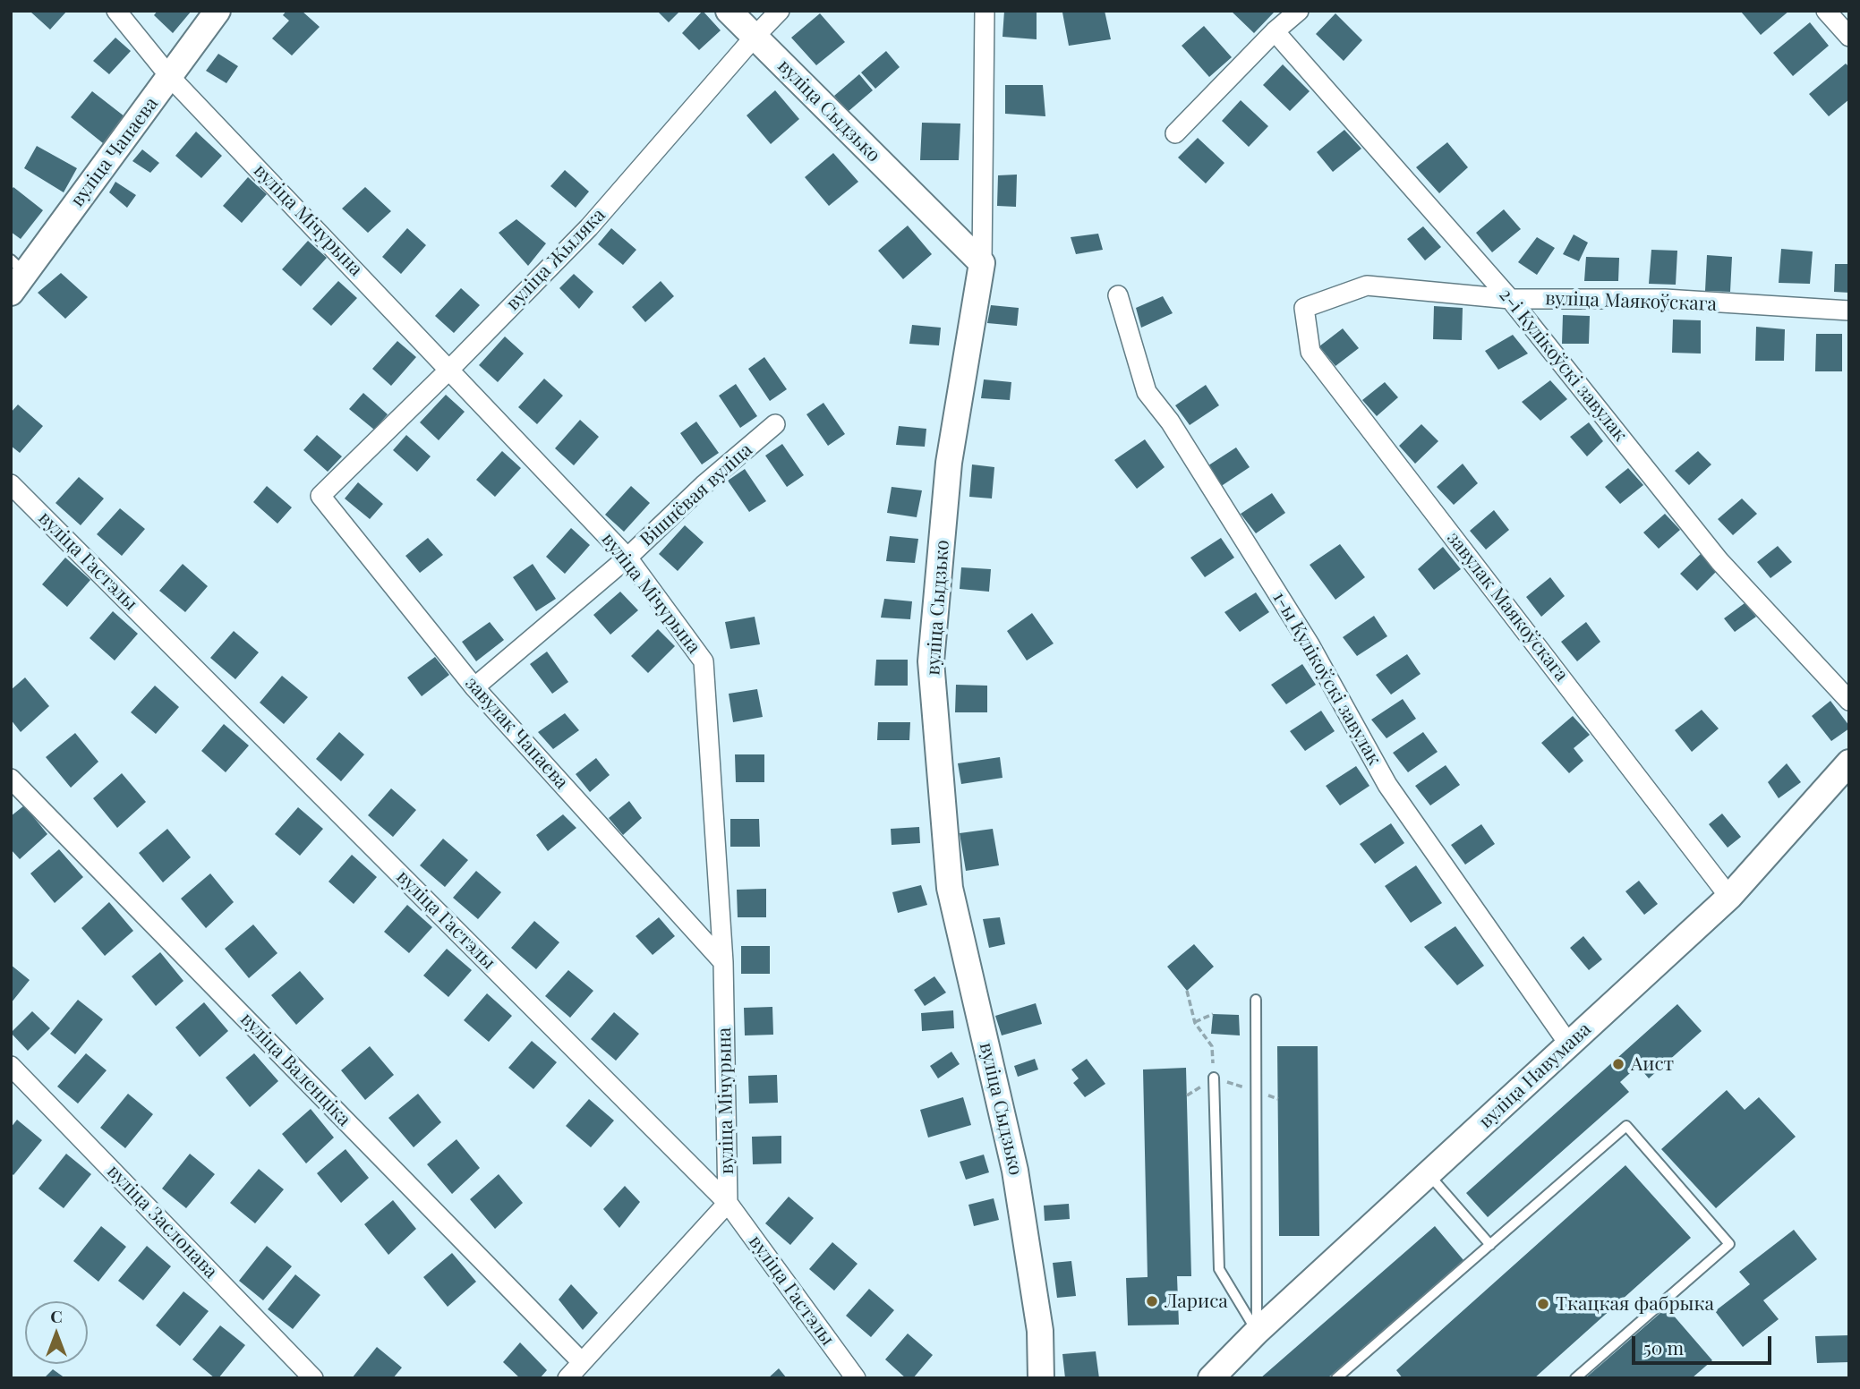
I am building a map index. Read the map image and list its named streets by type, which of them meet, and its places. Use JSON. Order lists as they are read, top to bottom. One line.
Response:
{"streets":{"street":["вуліца Сыдзько","вуліца Чапаева","вуліца Мічурына","вуліца Жыляка","вуліца Маякоўскага","2-і Кулікоўскі завулак","Вішнёвая вуліца","вуліца Гастэлы","завулак Маякоўскага","1-ы Кулікоўскі завулак","завулак Чапаева","вуліца Валенціка","вуліца Навумава","вуліца Заслонава"]},"crossings":[["вуліца Сыдзько","вуліца Жыляка"],["вуліца Чапаева","вуліца Мічурына"],["вуліца Мічурына","вуліца Жыляка"],["вуліца Мічурына","Вішнёвая вуліца"],["вуліца Мічурына","вуліца Гастэлы"],["вуліца Мічурына","завулак Чапаева"],["вуліца Жыляка","завулак Чапаева"],["вуліца Маякоўскага","2-і Кулікоўскі завулак"],["вуліца Маякоўскага","завулак Маякоўскага"],["Вішнёвая вуліца","завулак Чапаева"],["завулак Маякоўскага","вуліца Навумава"],["1-ы Кулікоўскі завулак","вуліца Навумава"]],"places":["Аист","Лариса","Ткацкая фабрыка"],"scale_bar":"50 m","north":"top"}
